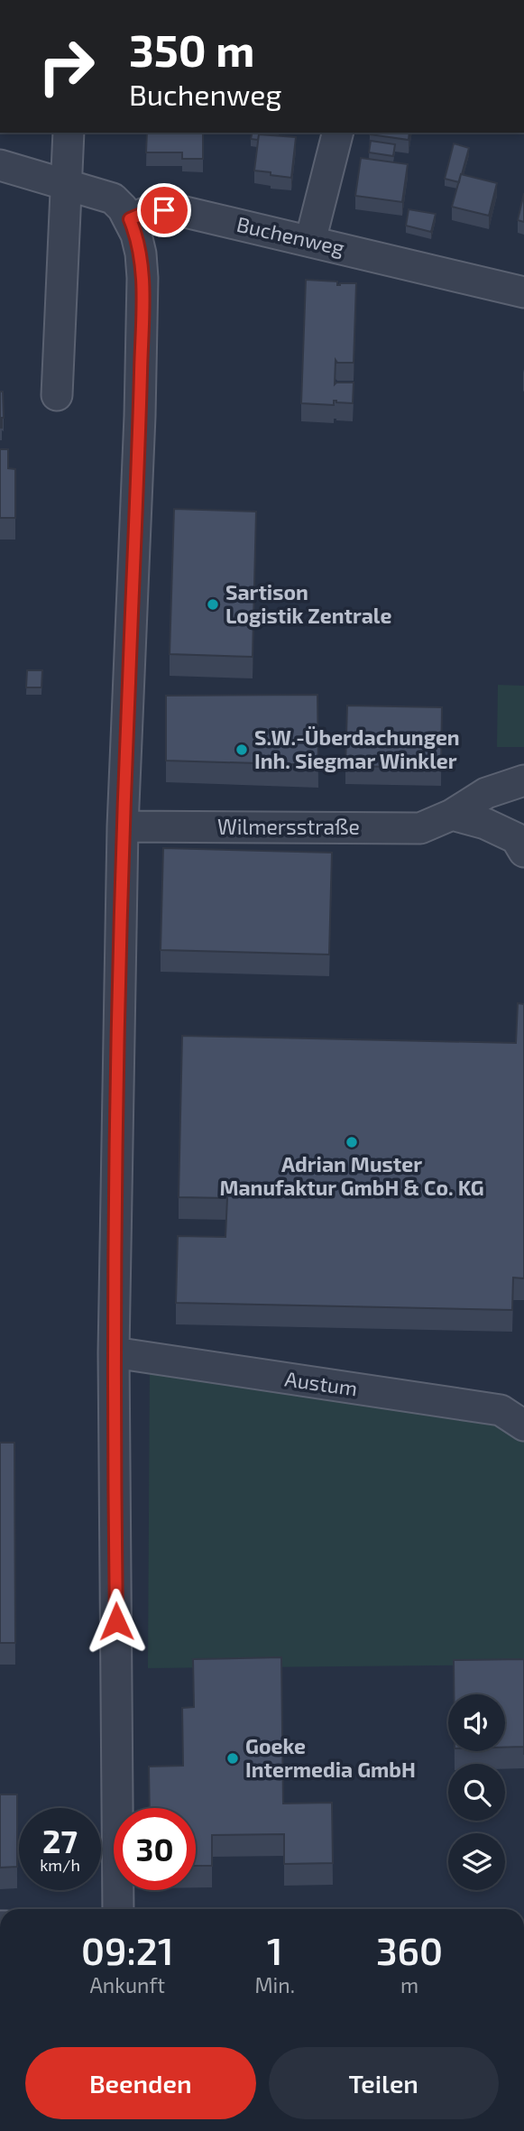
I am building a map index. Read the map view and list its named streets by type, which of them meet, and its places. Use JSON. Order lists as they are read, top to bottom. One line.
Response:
{"streets":{"street":["Buchenweg","Wilmersstraße","Austum"]},"places":["Sartison Logistik Zentrale","S.W.-Überdachungen Inh. Siegmar Winkler","Adrian Muster Manufaktur GmbH & Co. KG","Goeke Intermedia GmbH"],"page":{"turn":["350 m","Buchenweg"],"speed":"27 km/h","limit":"30","eta":["09:21","Ankunft","1","Min.","360","m"],"buttons":["Beenden","Teilen"]}}
